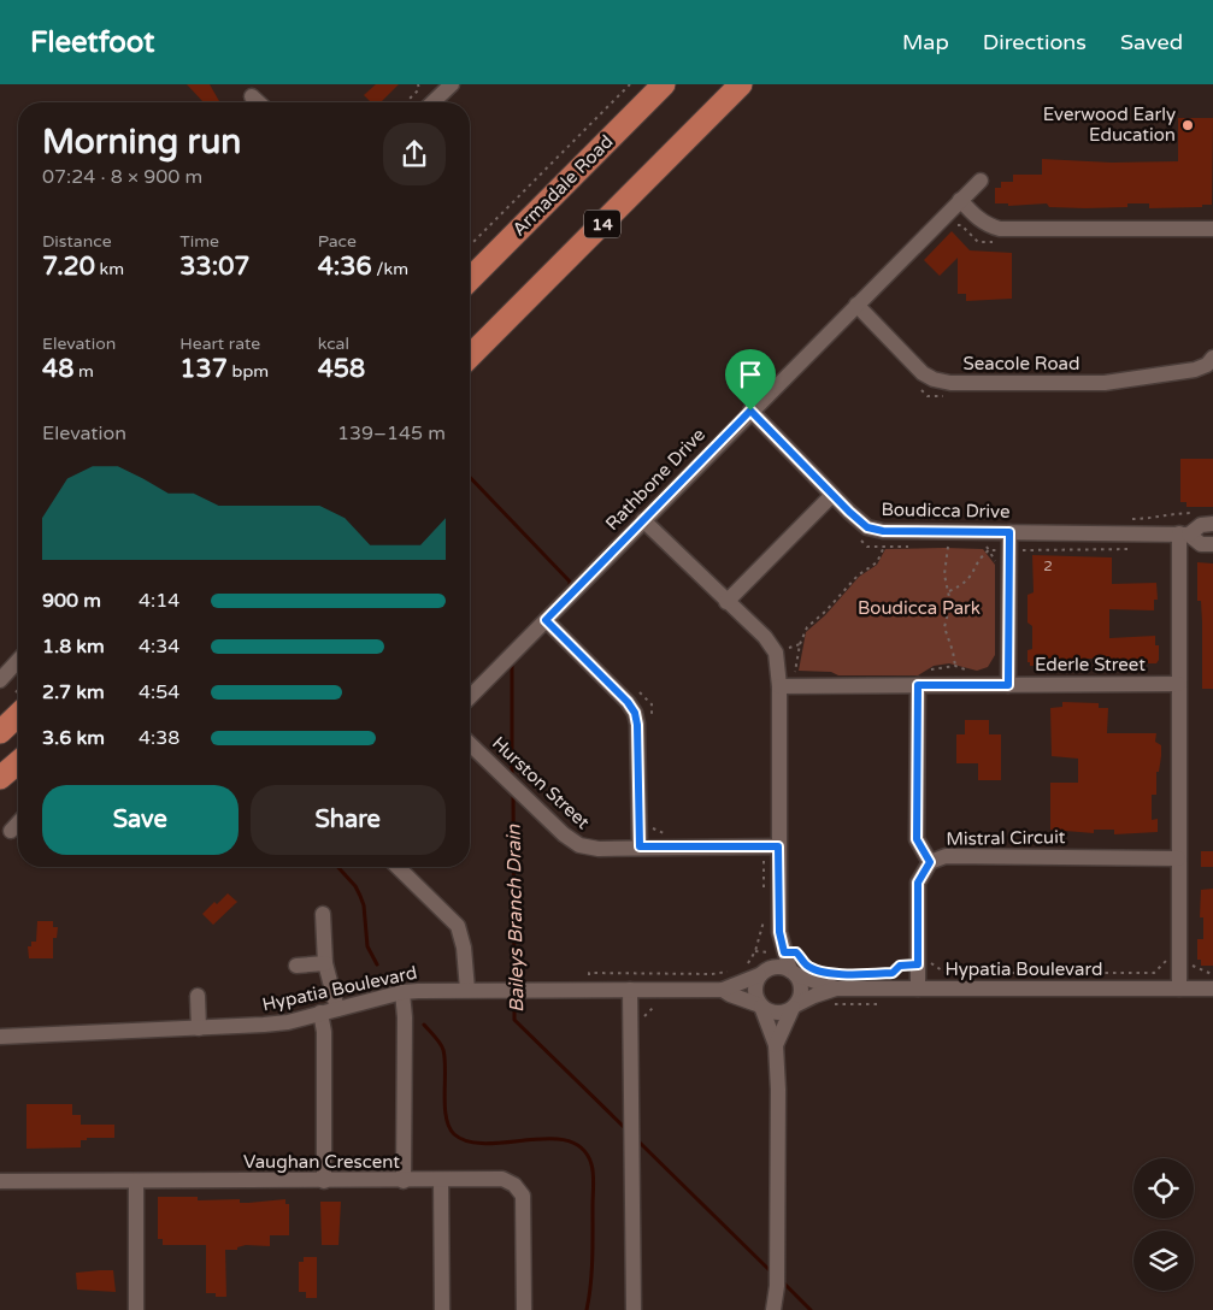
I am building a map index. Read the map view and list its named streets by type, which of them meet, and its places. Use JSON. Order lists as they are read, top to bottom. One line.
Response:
{"streets":{"highway":["Armadale Road","14"],"street":["Seacole Road","Rathbone Drive","Boudicca Drive","Ederle Street","Hurston Street","Mistral Circuit","Hypatia Boulevard","Vaughan Crescent"]},"crossings":[["Seacole Road","Rathbone Drive"],["Rathbone Drive","Boudicca Drive"],["Mistral Circuit","Hypatia Boulevard"]],"water":["Baileys Branch Drain"],"parks":["Boudicca Park"],"places":["Everwood Early Education"],"house_numbers":["2"],"page":{"header":"Fleetfoot","nav":["Map","Directions","Saved"],"heading":["Morning run","07:24 · 8 × 900 m"],"stats":[["Distance","7.20 km"],["Time","33:07"],["Pace","4:36 /km"],["Elevation","48 m"],["Heart rate","137 bpm"],["kcal","458"]],"chart":["Elevation","139–145 m"],"list":[{"name":"900 m","note":"4:14"},{"name":"1.8 km","note":"4:34"},{"name":"2.7 km","note":"4:54"},{"name":"3.6 km","note":"4:38"}],"buttons":["Save","Share"]}}
